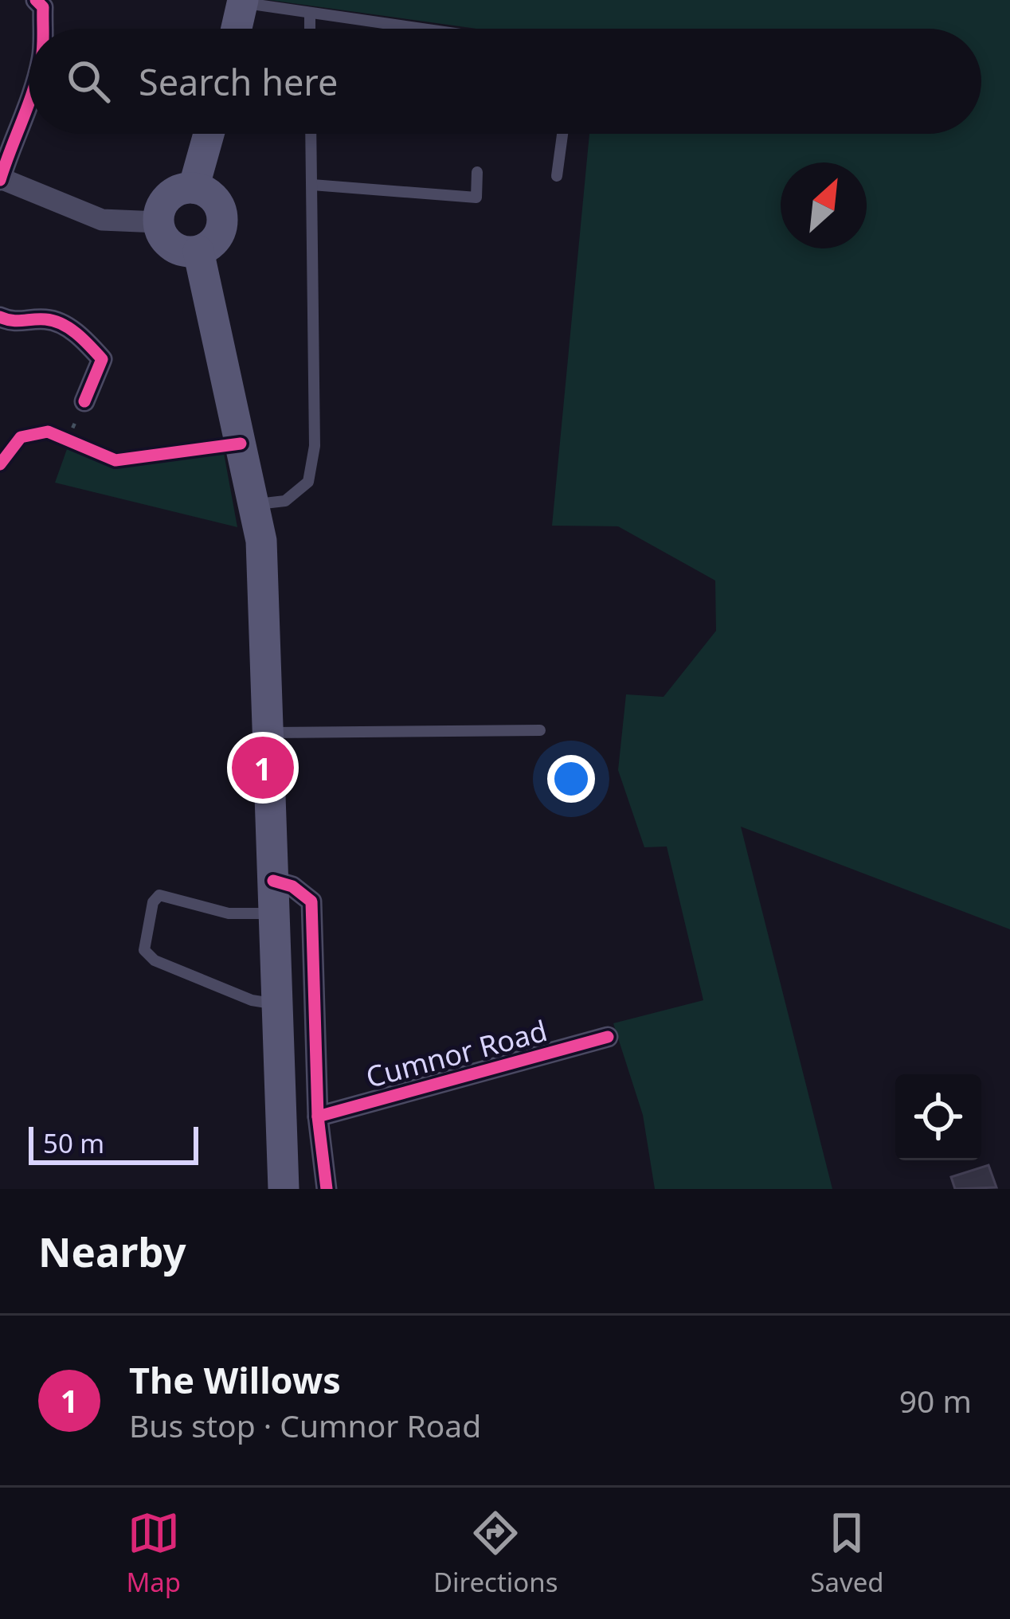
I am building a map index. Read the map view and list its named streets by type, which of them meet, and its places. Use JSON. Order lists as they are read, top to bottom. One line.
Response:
{"streets":{"street":["Cumnor Road"]},"scale_bar":"50 m","north":"top right","page":{"search":"Search here","pins":"1","scale":"50 m","heading":"Nearby","list":[{"mark":"1","name":"The Willows","note":"Bus stop · Cumnor Road","value":"90 m"}],"nav":["Map","Directions","Saved"]}}
